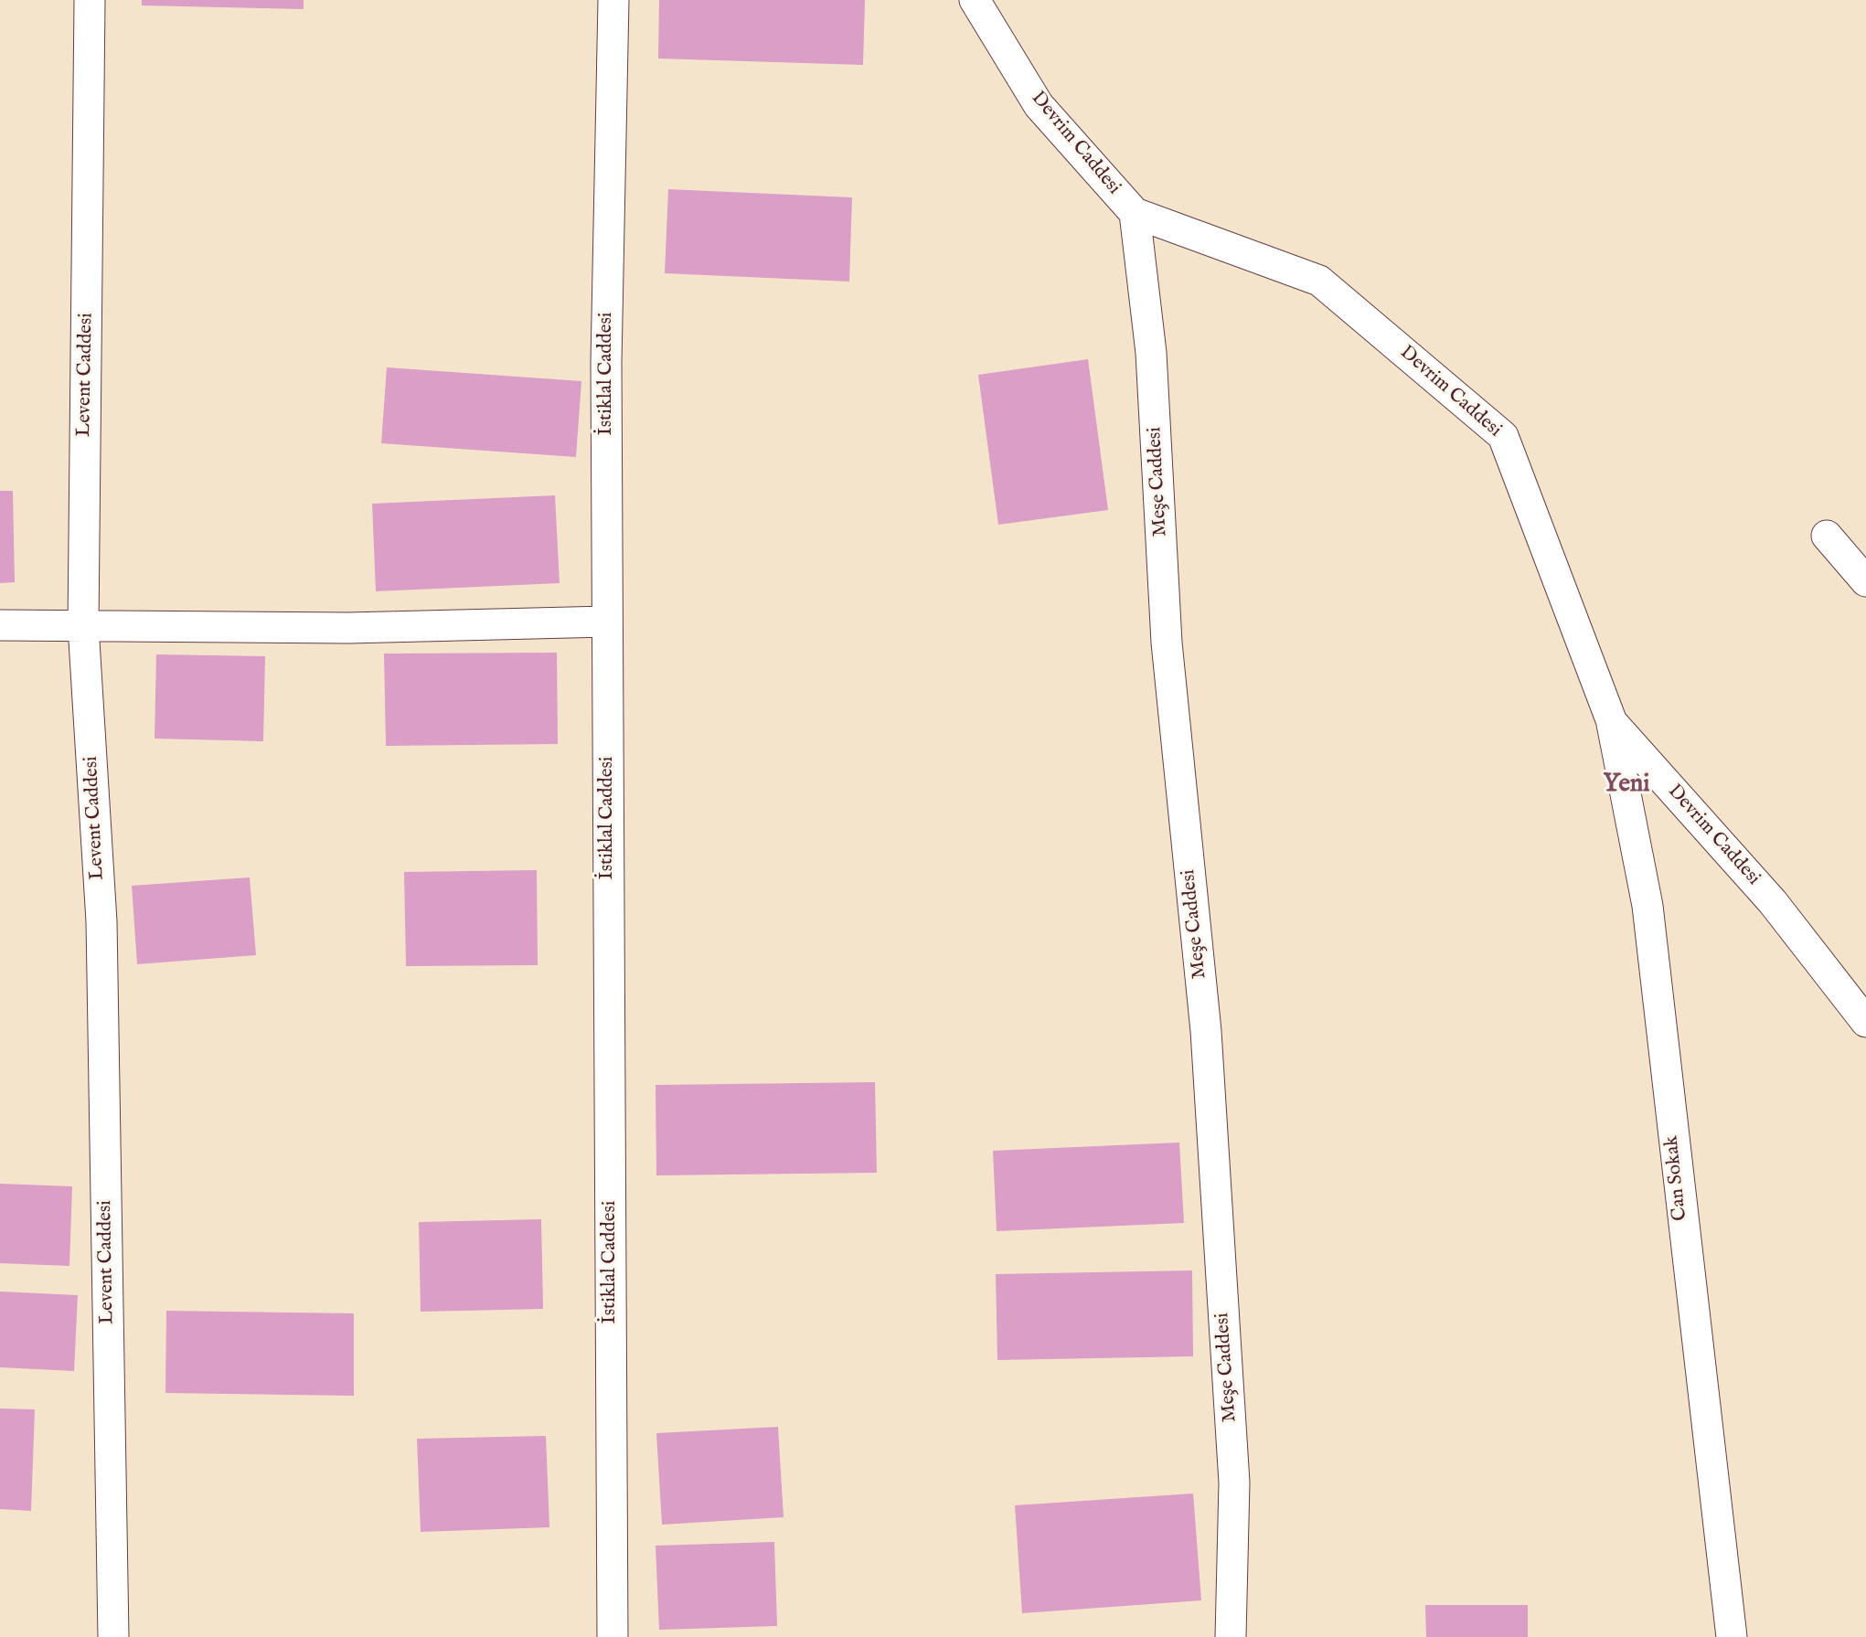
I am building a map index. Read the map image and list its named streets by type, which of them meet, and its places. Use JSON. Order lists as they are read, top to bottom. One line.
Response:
{"streets":{"street":["Devrim Caddesi","İstiklal Caddesi","Levent Caddesi","Meşe Caddesi","Can Sokak"]},"crossings":[["Devrim Caddesi","Meşe Caddesi"],["Devrim Caddesi","Can Sokak"]],"districts":["Yeni"]}
